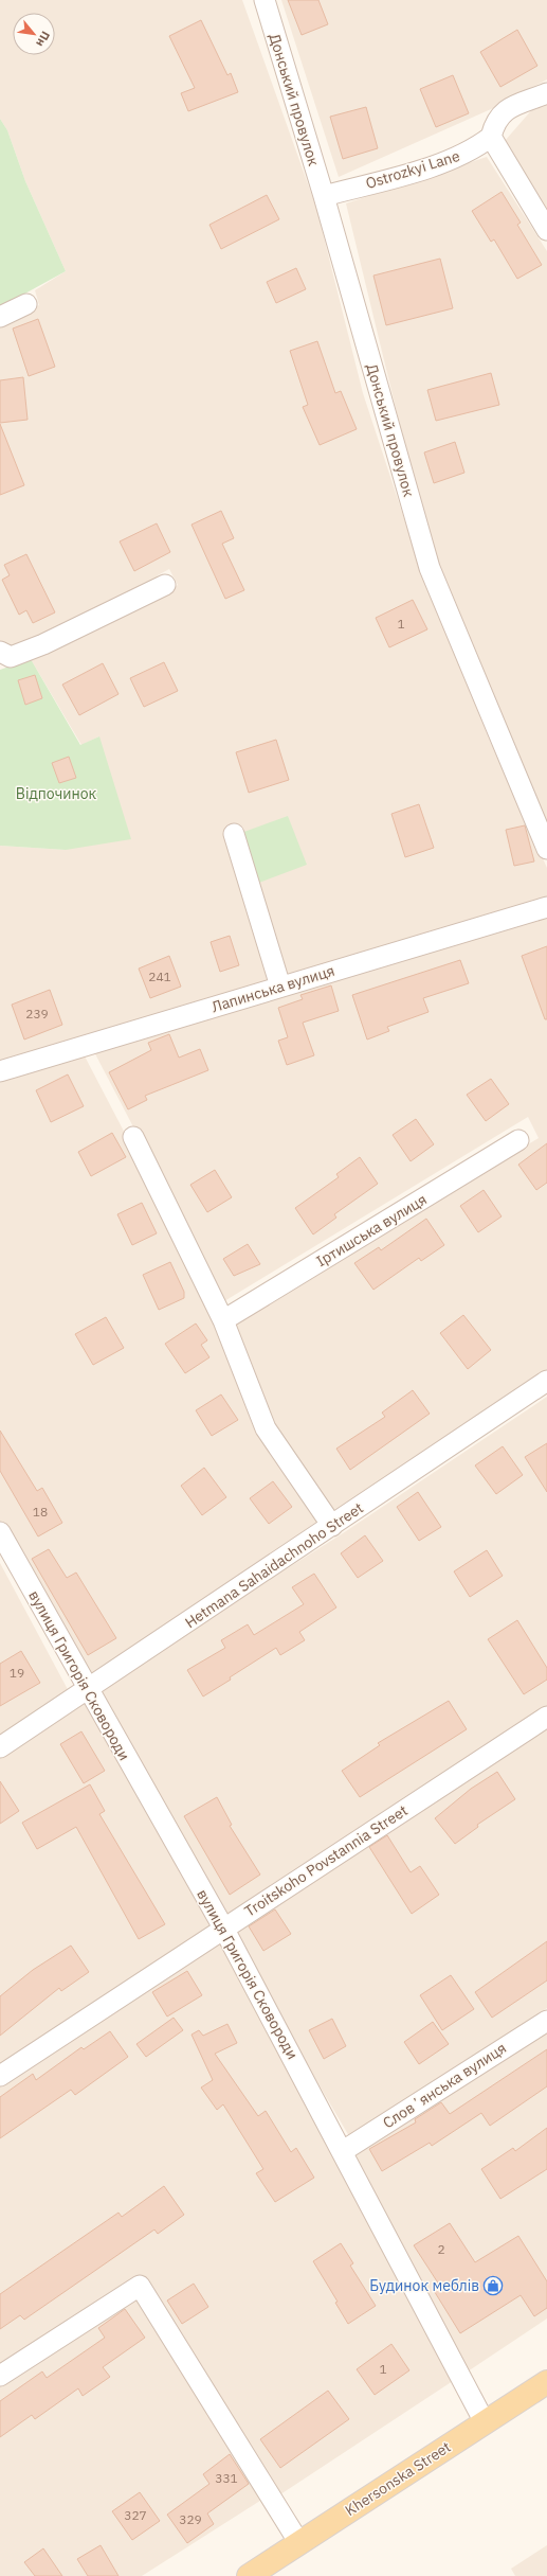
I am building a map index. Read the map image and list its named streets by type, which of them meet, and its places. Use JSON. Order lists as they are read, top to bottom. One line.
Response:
{"streets":{"main road":["Khersonska Street"],"street":["Донський провулок","Ostrozkyi Lane","Лапинська вулиця","Іртишська вулиця","Hetmana Sahaidachnoho Street","вулиця Григорія Сковороди","Troitskoho Povstannia Street","Словʼянська вулиця"]},"crossings":[["Донський провулок","Ostrozkyi Lane"],["Hetmana Sahaidachnoho Street","вулиця Григорія Сковороди"],["вулиця Григорія Сковороди","Troitskoho Povstannia Street"],["вулиця Григорія Сковороди","Словʼянська вулиця"],["вулиця Григорія Сковороди","Khersonska Street"]],"parks":["Відпочинок"],"places":{"shop":["Будинок меблів"]},"house_numbers":["1","241","239","18","19","2","1","331","327","329"],"north":"bottom right"}
